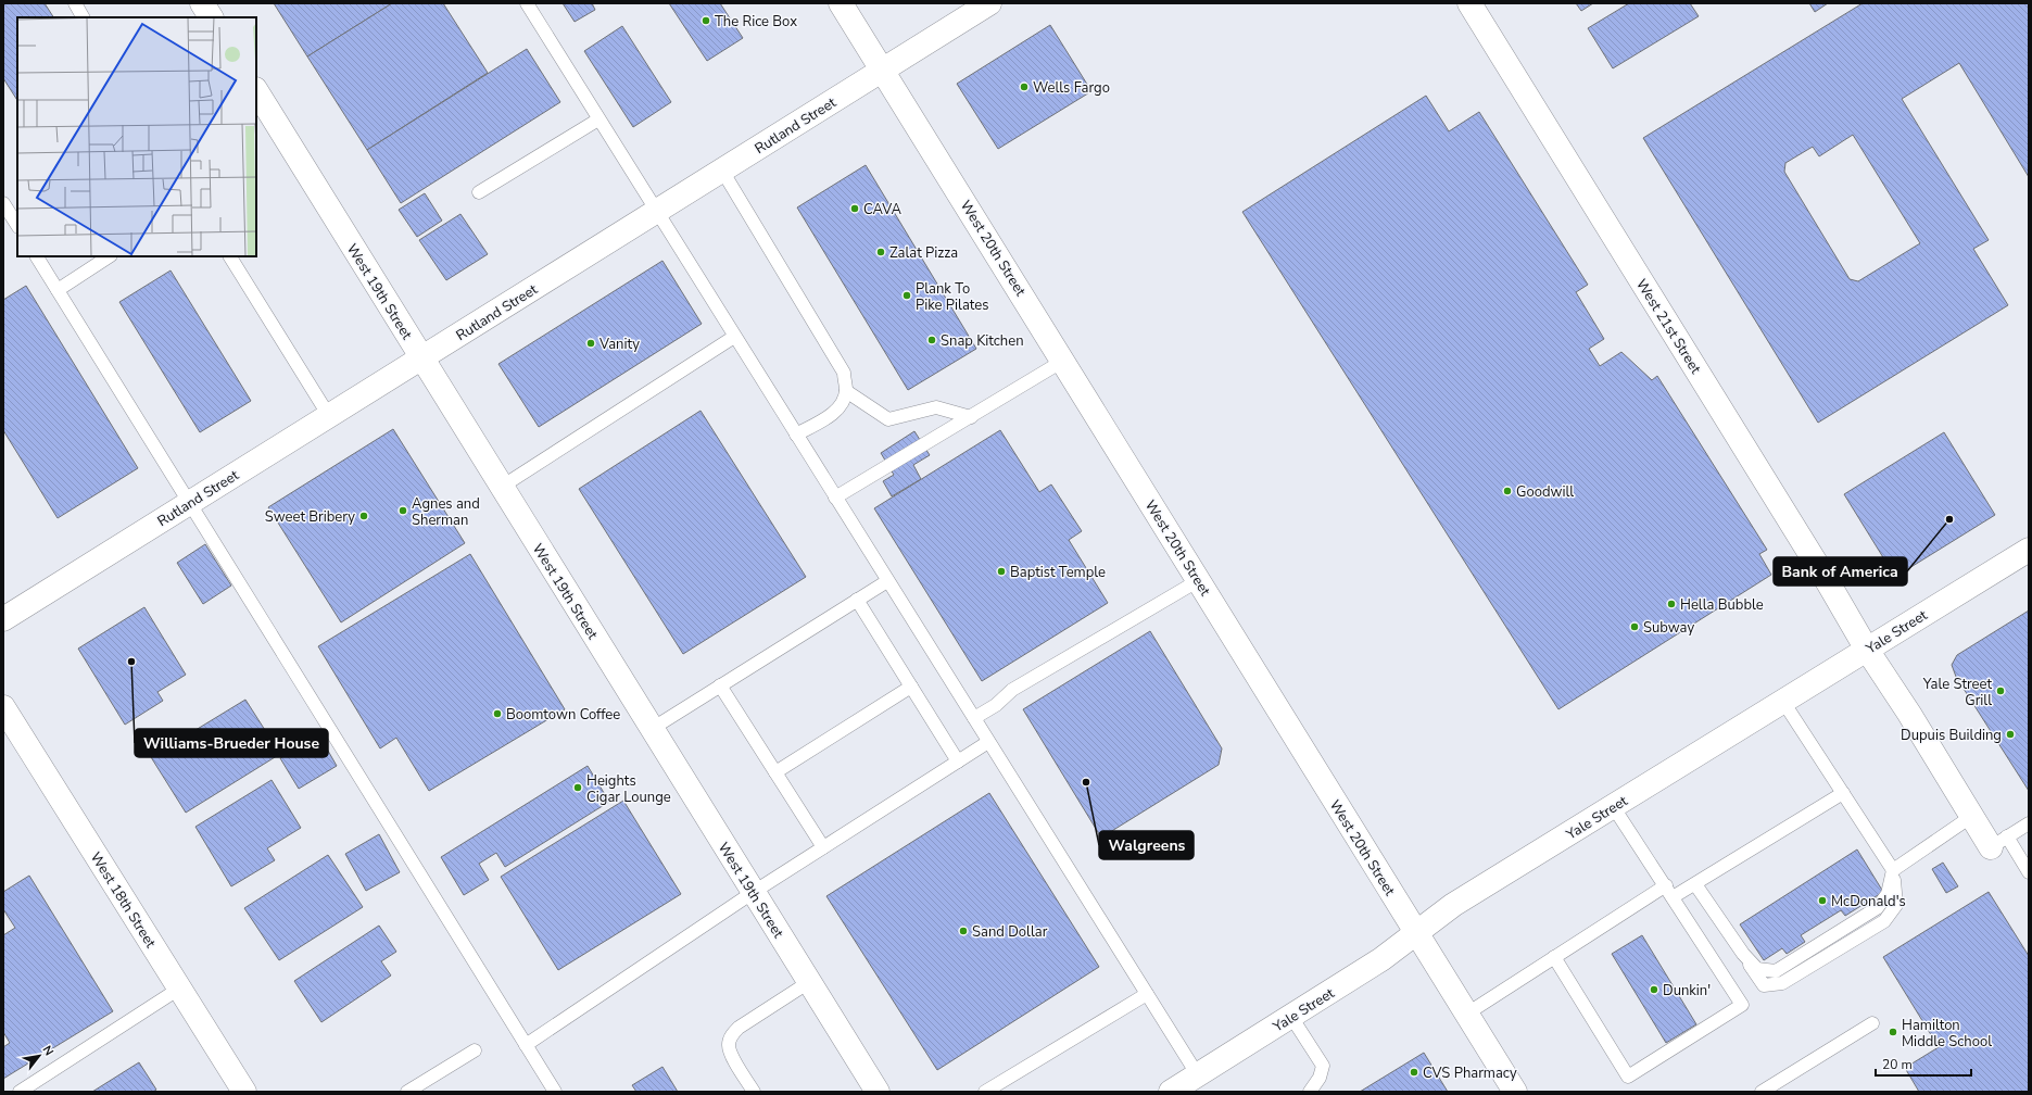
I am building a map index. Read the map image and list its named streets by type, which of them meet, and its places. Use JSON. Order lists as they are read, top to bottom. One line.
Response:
{"streets":{"street":["Rutland Street","West 20th Street","West 19th Street","West 21st Street","Yale Street","West 18th Street"]},"crossings":[["Rutland Street","West 20th Street"],["Rutland Street","West 19th Street"],["West 20th Street","Yale Street"],["West 21st Street","Yale Street"]],"places":["The Rice Box","Wells Fargo","CAVA","Zalat Pizza","Plank To Pike Pilates","Snap Kitchen","Vanity","Goodwill","Agnes and Sherman","Sweet Bribery","Bank of America","Baptist Temple","Hella Bubble","Subway","Williams-Brueder House","Yale Street Grill","Boomtown Coffee","Dupuis Building","Walgreens","Heights Cigar Lounge","McDonald's","Sand Dollar","Dunkin'","Hamilton Middle School","CVS Pharmacy"],"scale_bar":"20 m","north":"top right"}
